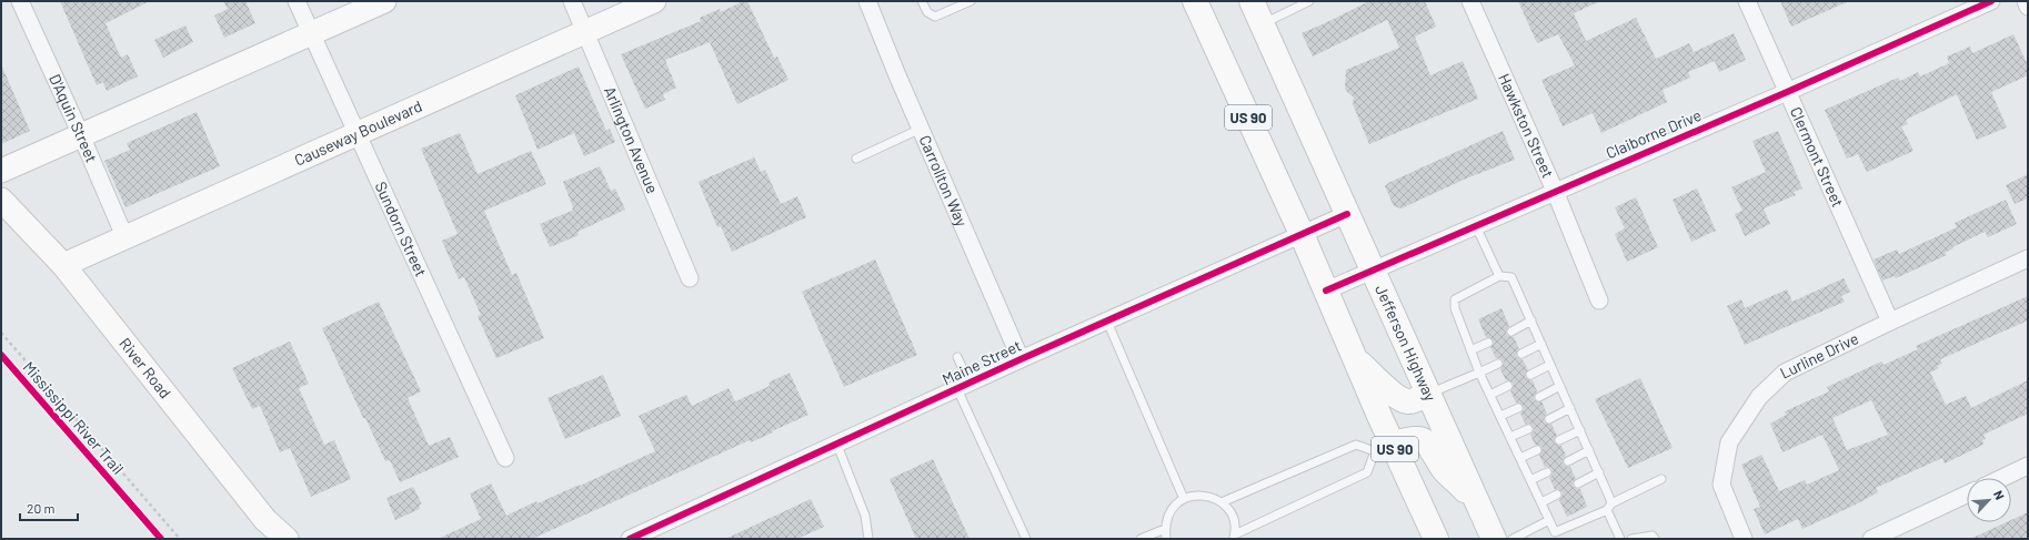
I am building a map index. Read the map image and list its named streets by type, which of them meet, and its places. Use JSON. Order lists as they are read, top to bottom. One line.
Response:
{"streets":{"main road":["US 90","Causeway Boulevard","Jefferson Highway","River Road"],"street":["D'Aquin Street","Hawkston Street","Claiborne Drive","Arlington Avenue","Clermont Street","Carrollton Way","Sundorn Street","Lurline Drive","Maine Street"],"cycle path":["Mississippi River Trail"]},"crossings":[["US 90","Claiborne Drive"],["US 90","Maine Street"],["D'Aquin Street","Causeway Boulevard"],["Hawkston Street","Claiborne Drive"],["Causeway Boulevard","Arlington Avenue"],["Causeway Boulevard","Sundorn Street"],["Causeway Boulevard","River Road"],["Claiborne Drive","Clermont Street"],["Claiborne Drive","Jefferson Highway"],["Clermont Street","Lurline Drive"],["Carrollton Way","Maine Street"],["Jefferson Highway","Maine Street"]],"scale_bar":"20 m","north":"top right"}
